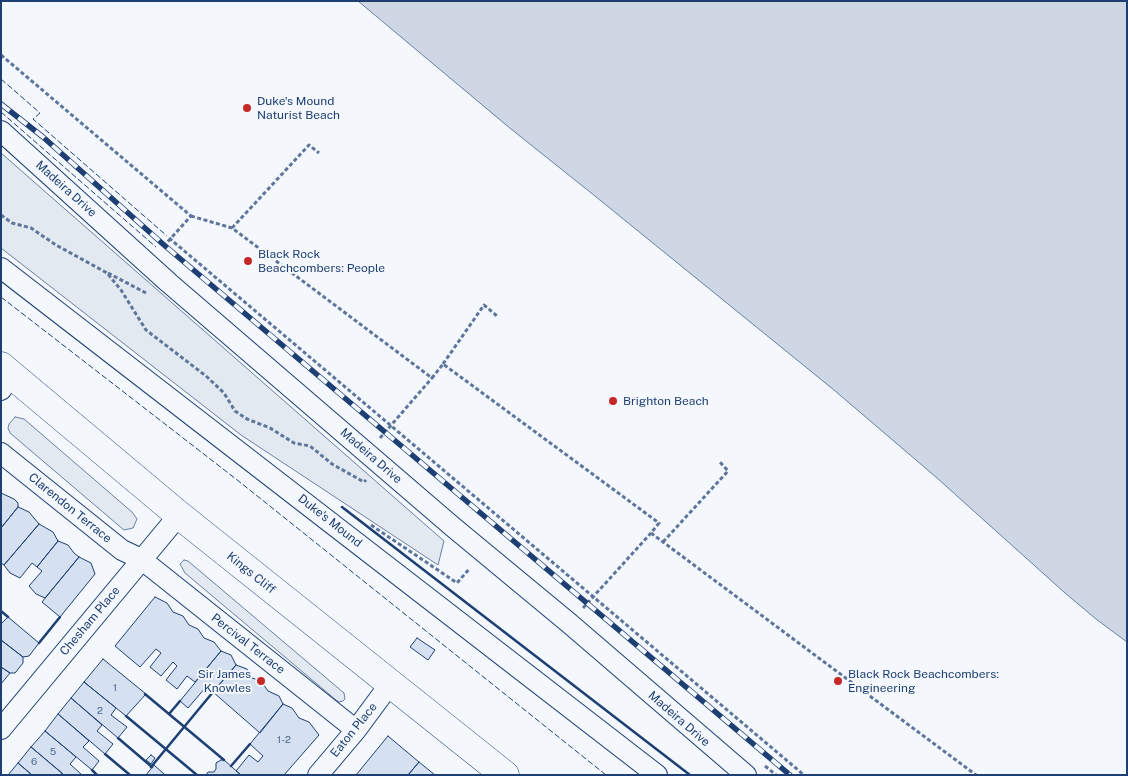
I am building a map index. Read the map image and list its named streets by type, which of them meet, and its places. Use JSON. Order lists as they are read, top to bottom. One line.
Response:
{"streets":{"main road":["Kings Cliff"],"street":["Madeira Drive","Clarendon Terrace","Duke's Mound","Chesham Place","Percival Terrace","Eaton Place"]},"crossings":[["Clarendon Terrace","Chesham Place"],["Clarendon Terrace","Percival Terrace"],["Kings Cliff","Chesham Place"],["Kings Cliff","Eaton Place"],["Chesham Place","Percival Terrace"],["Percival Terrace","Eaton Place"]],"places":["Duke's Mound Naturist Beach","Black Rock Beachcombers: People","Brighton Beach","Sir James Knowles","Black Rock Beachcombers: Engineering"],"house_numbers":["1","2","1-2","5","6"]}
